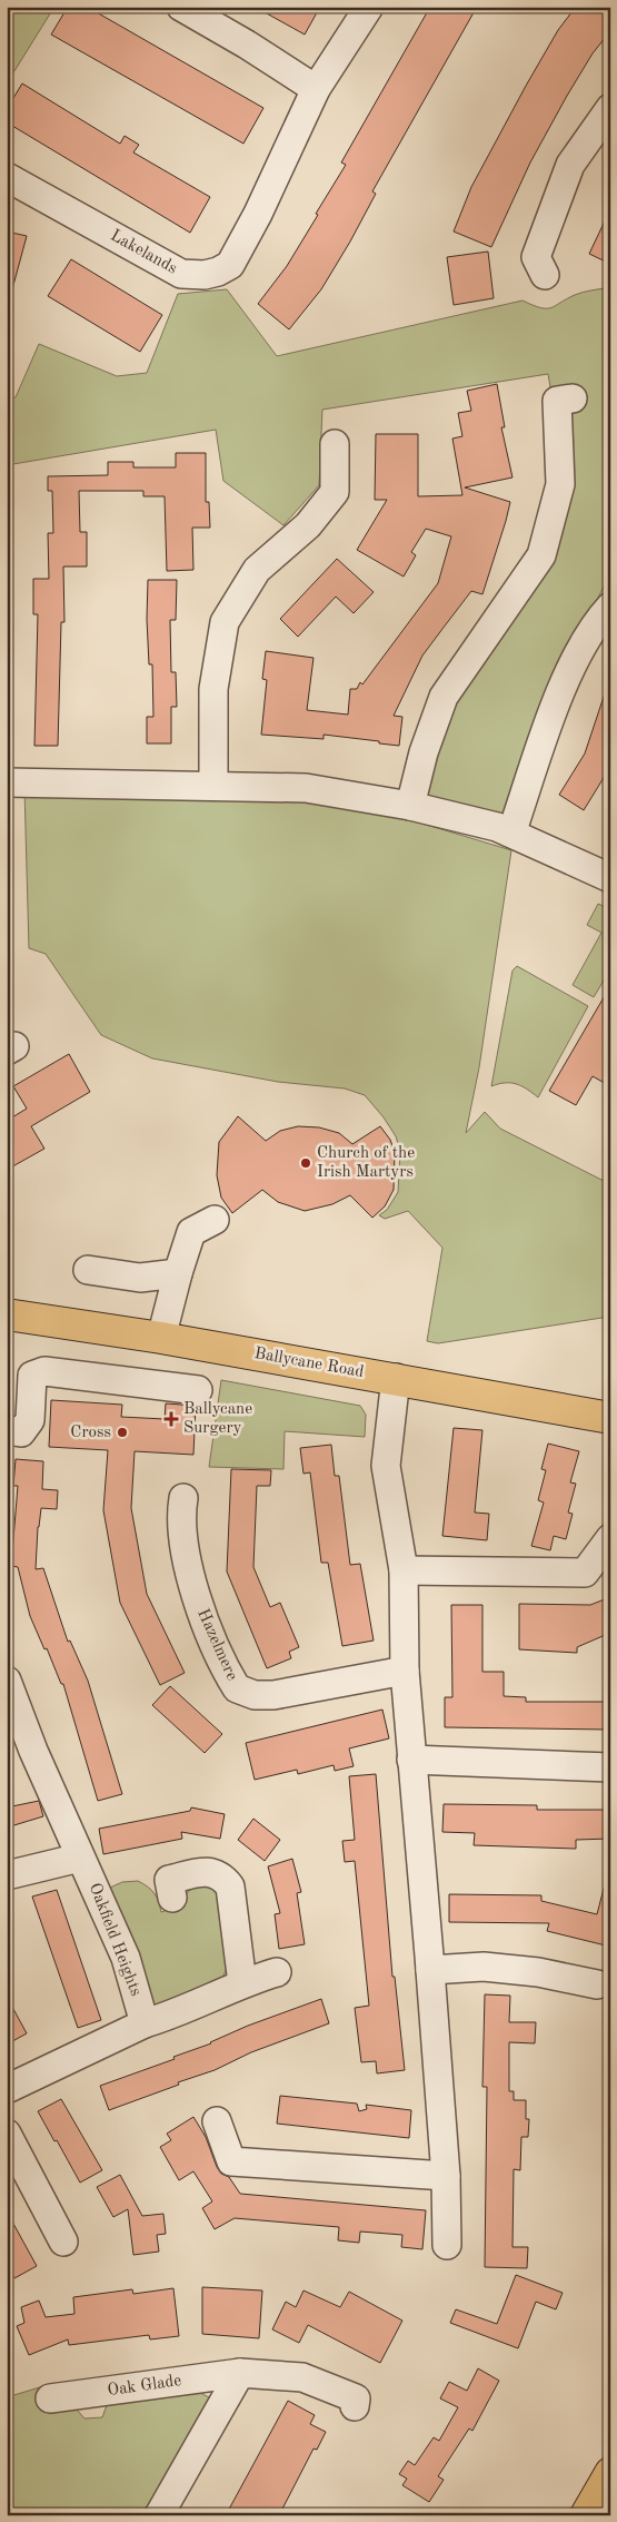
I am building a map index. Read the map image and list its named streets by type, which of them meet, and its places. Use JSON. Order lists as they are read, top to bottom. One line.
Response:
{"streets":{"main road":["Ballycane Road"],"street":["Lakelands","Hazelmere","Oakfield Heights","Oak Glade"]},"places":{"other":["Church of the Irish Martyrs","Cross"],"health":["Ballycane Surgery"]}}
